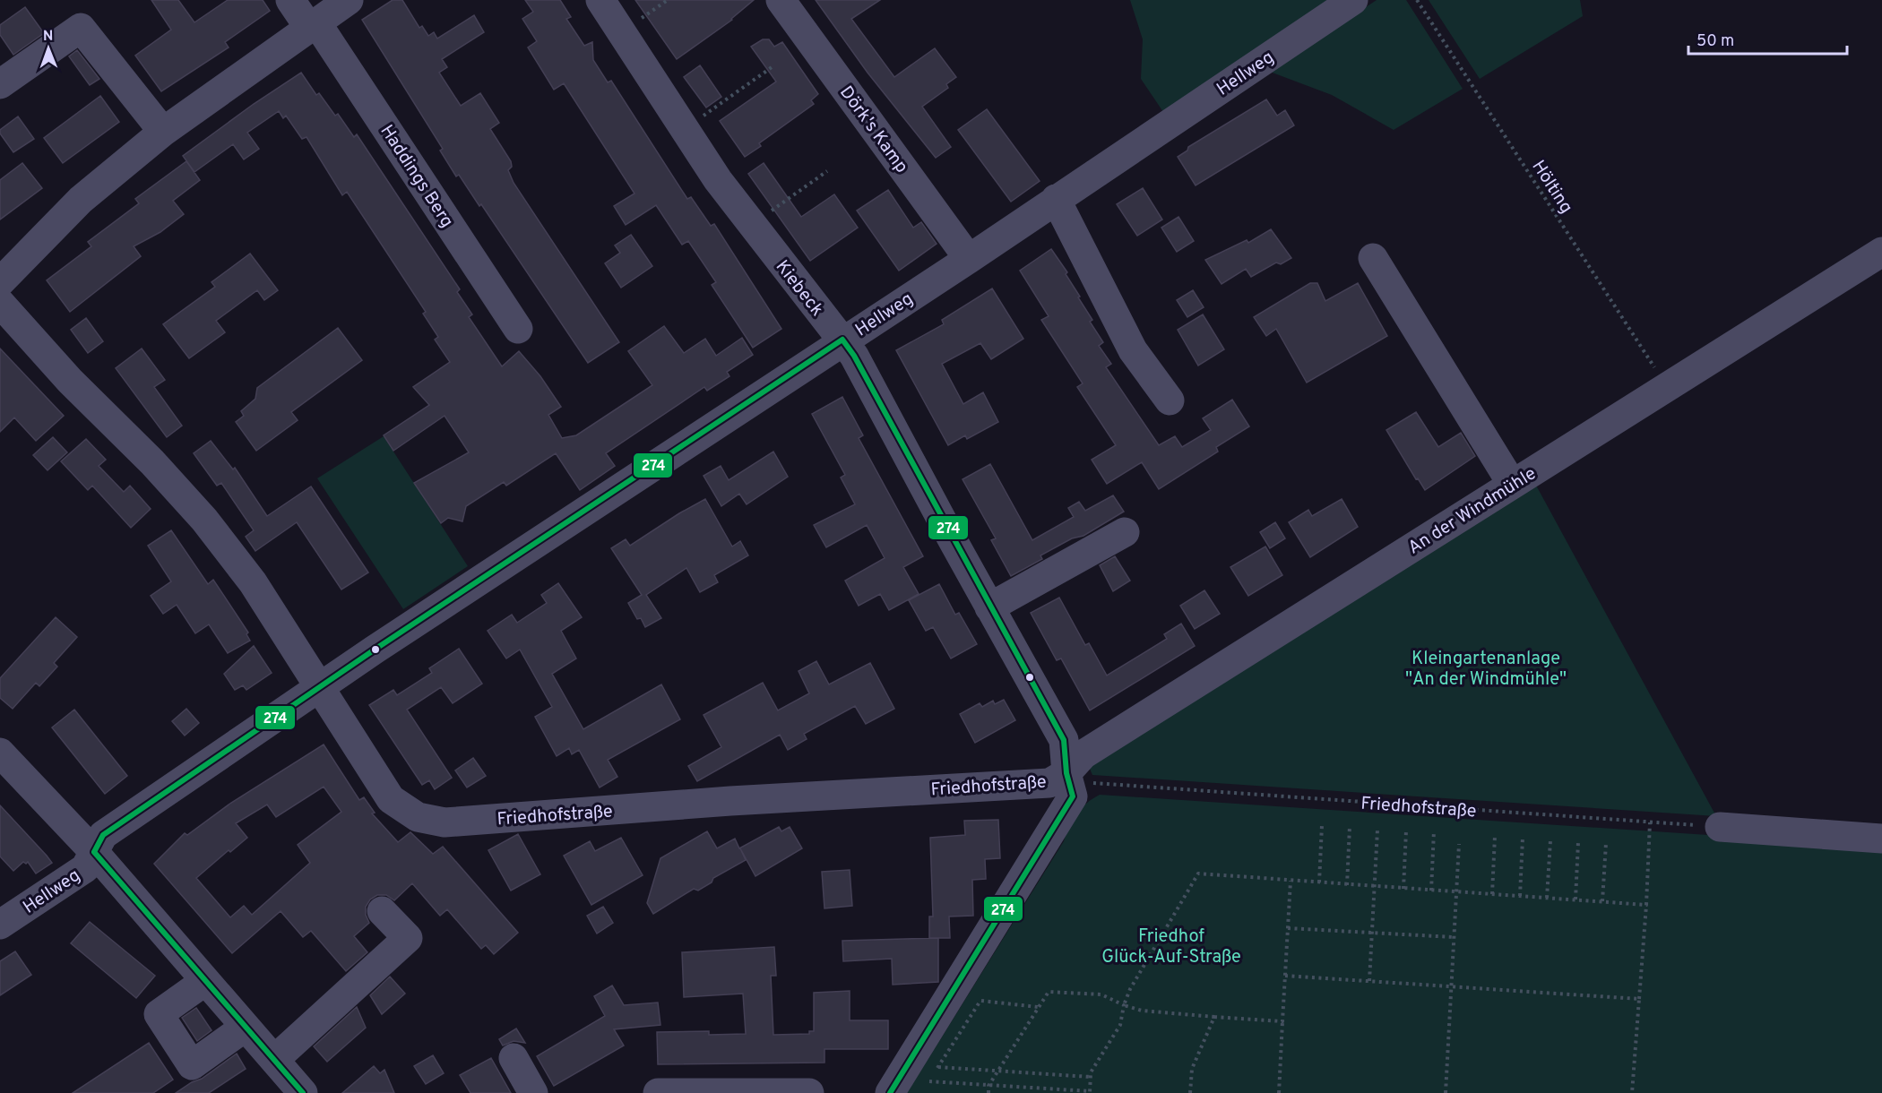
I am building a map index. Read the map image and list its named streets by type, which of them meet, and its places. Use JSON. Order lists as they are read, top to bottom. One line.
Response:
{"streets":{"street":["Hellweg","Dörk's Kamp","Haddings Berg","Kiebeck","An der Windmühle","Friedhofstraße"],"path":["Hölting"]},"crossings":[["Hellweg","Dörk's Kamp"],["Hellweg","Kiebeck"],["Hellweg","Friedhofstraße"],["Hölting","An der Windmühle"],["Kiebeck","An der Windmühle"],["Kiebeck","Friedhofstraße"],["An der Windmühle","Friedhofstraße"]],"parks":["Kleingartenanlage \"An der Windmühle\"","Friedhof Glück-Auf-Straße"],"lines":["transit line 274"],"scale_bar":"50 m","north":"top"}
